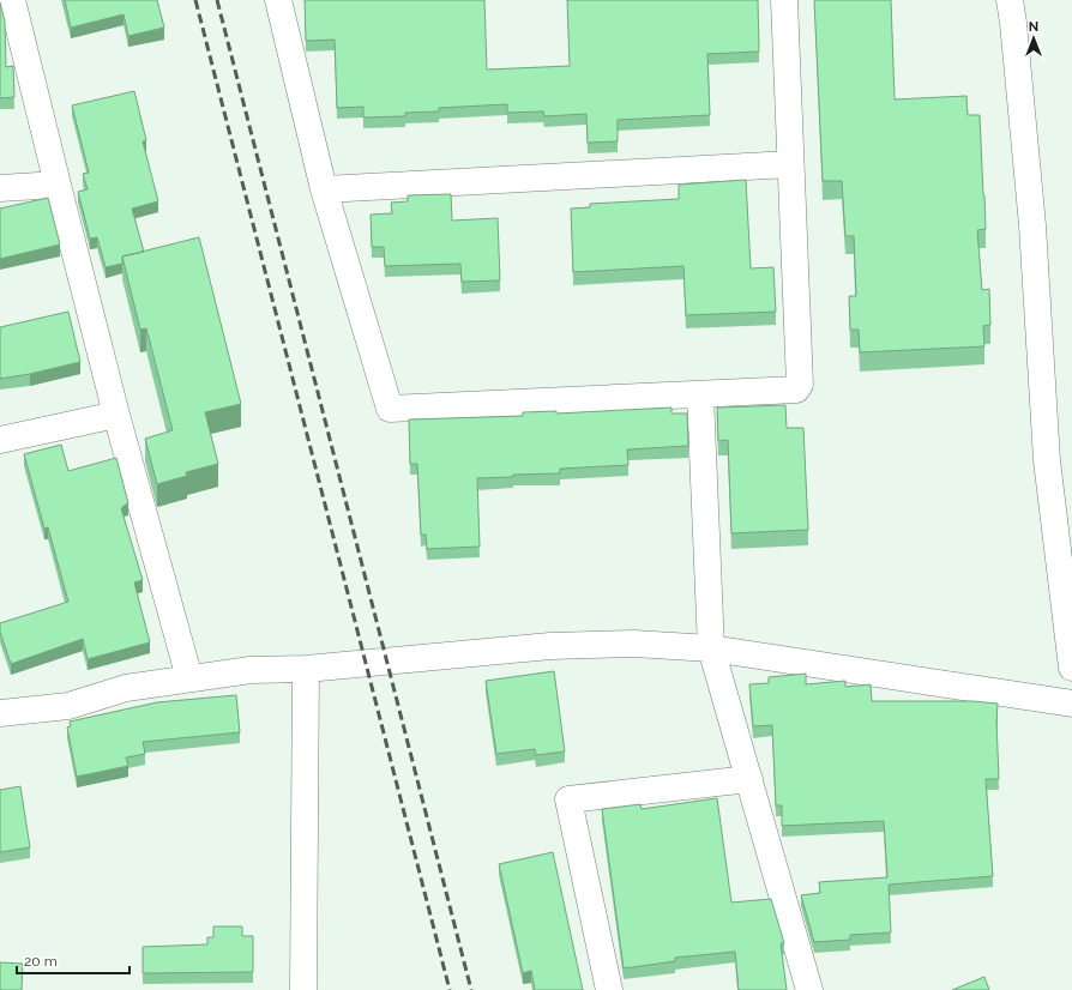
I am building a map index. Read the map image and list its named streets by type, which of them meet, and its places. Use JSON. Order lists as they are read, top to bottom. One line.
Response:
{"scale_bar":"20 m","north":"top"}
